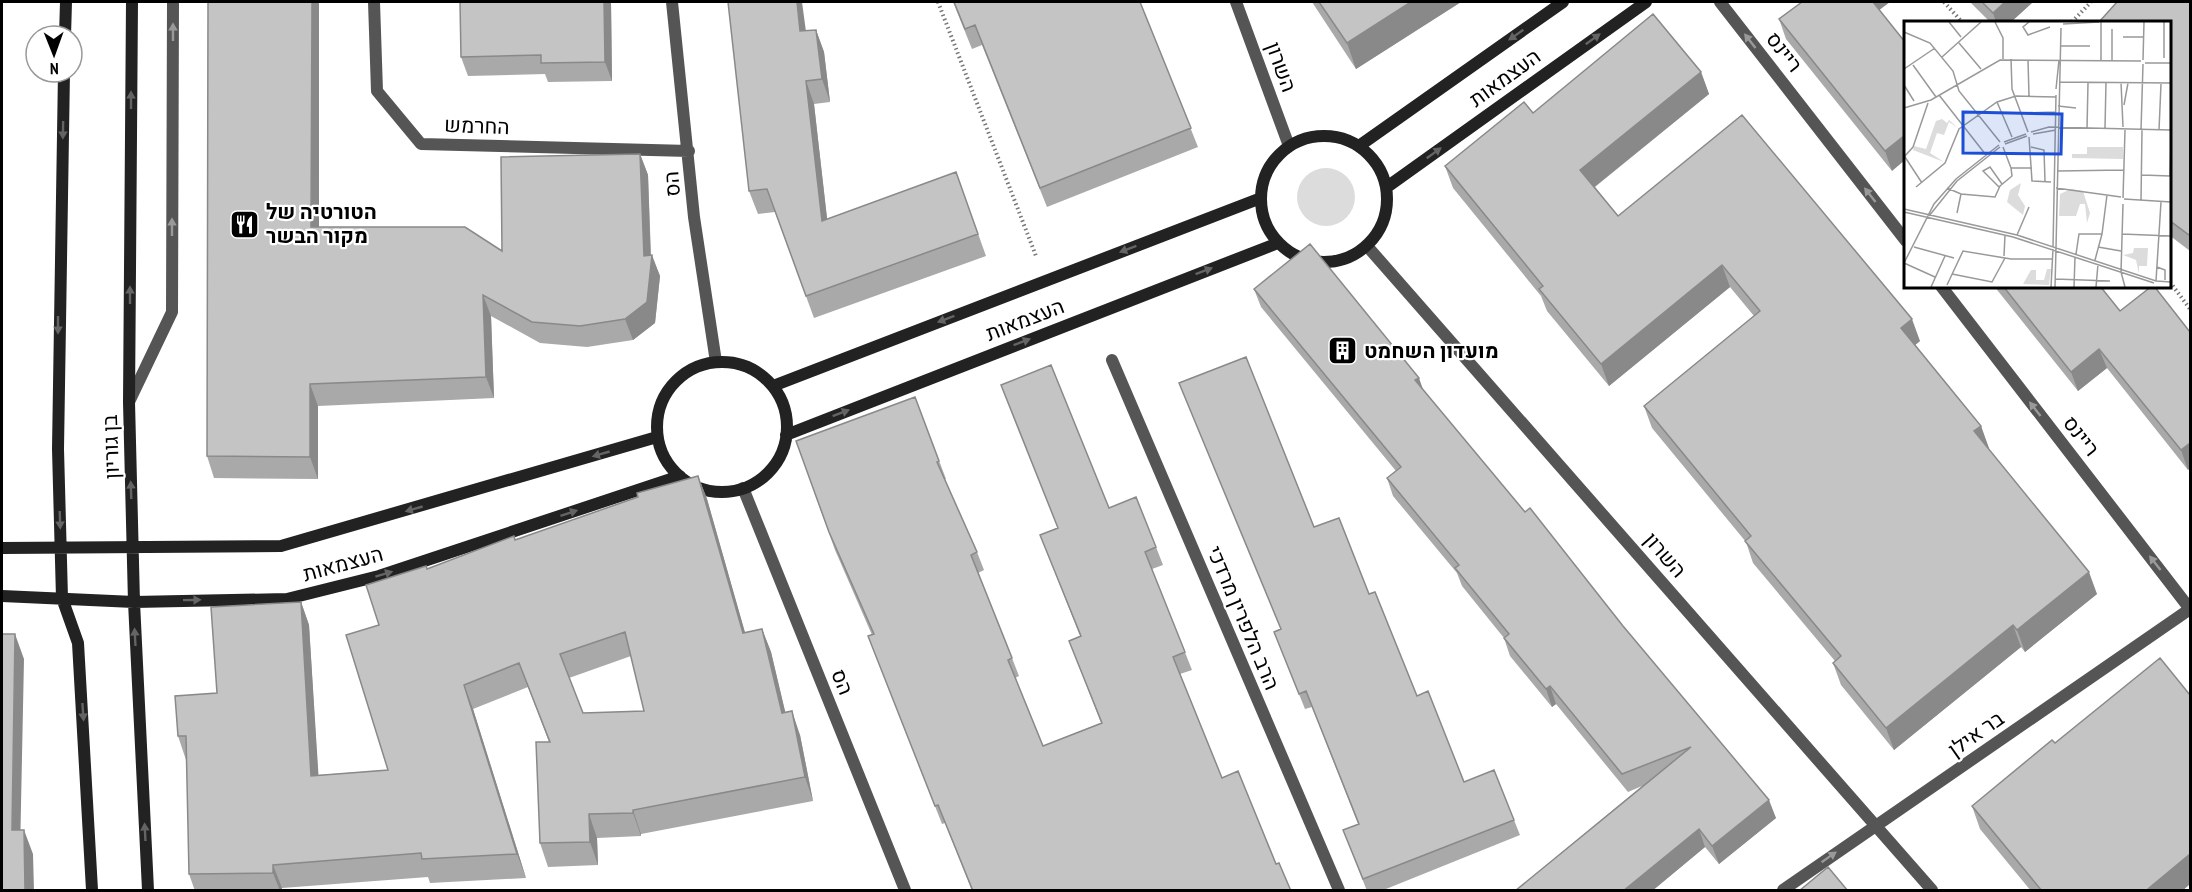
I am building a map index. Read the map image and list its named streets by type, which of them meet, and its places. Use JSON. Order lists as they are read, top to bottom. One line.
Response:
{"streets":{"street":["ריינס","השרון","העצמאות","החרמש","הס","בן גוריון","הרב הלפרין מרדכי","בר אילן"]},"crossings":[["ריינס","בר אילן"],["השרון","העצמאות"],["השרון","בר אילן"],["העצמאות","הס"],["העצמאות","בן גוריון"],["החרמש","הס"]],"one_way":["ריינס"],"places":{"restaurant":["הטורטיה של מקור הבשר"],"building":["מועדון השחמט"]},"north":"bottom"}
